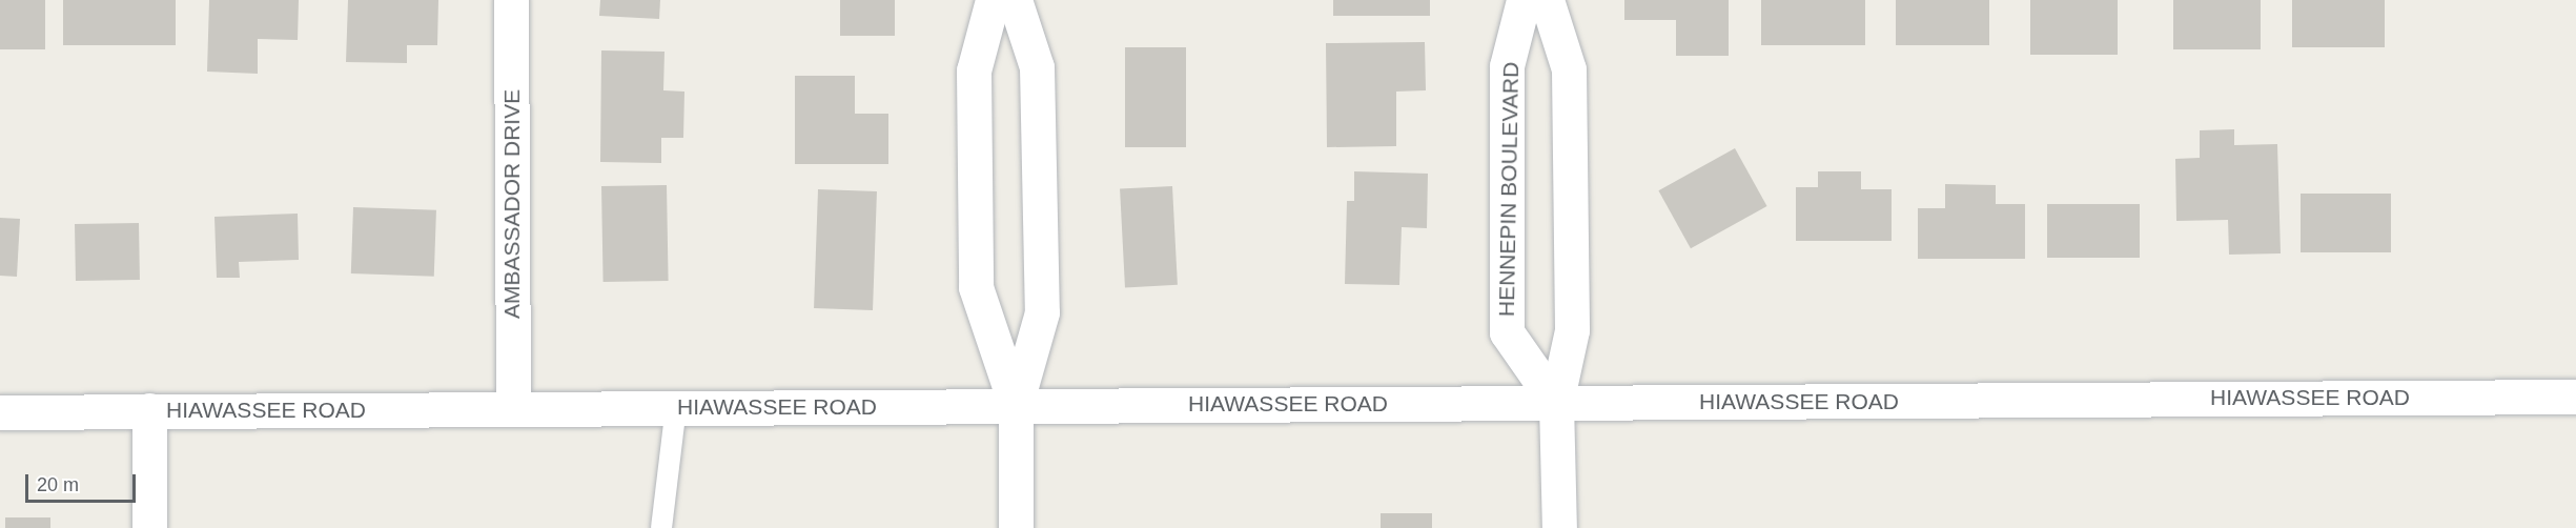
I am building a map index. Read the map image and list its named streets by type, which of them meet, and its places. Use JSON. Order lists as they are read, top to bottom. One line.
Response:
{"streets":{"main road":["HENNEPIN BOULEVARD","AMBASSADOR DRIVE","HIAWASSEE ROAD"]},"crossings":[["HENNEPIN BOULEVARD","HIAWASSEE ROAD"],["AMBASSADOR DRIVE","HIAWASSEE ROAD"]],"scale_bar":"20 m"}
